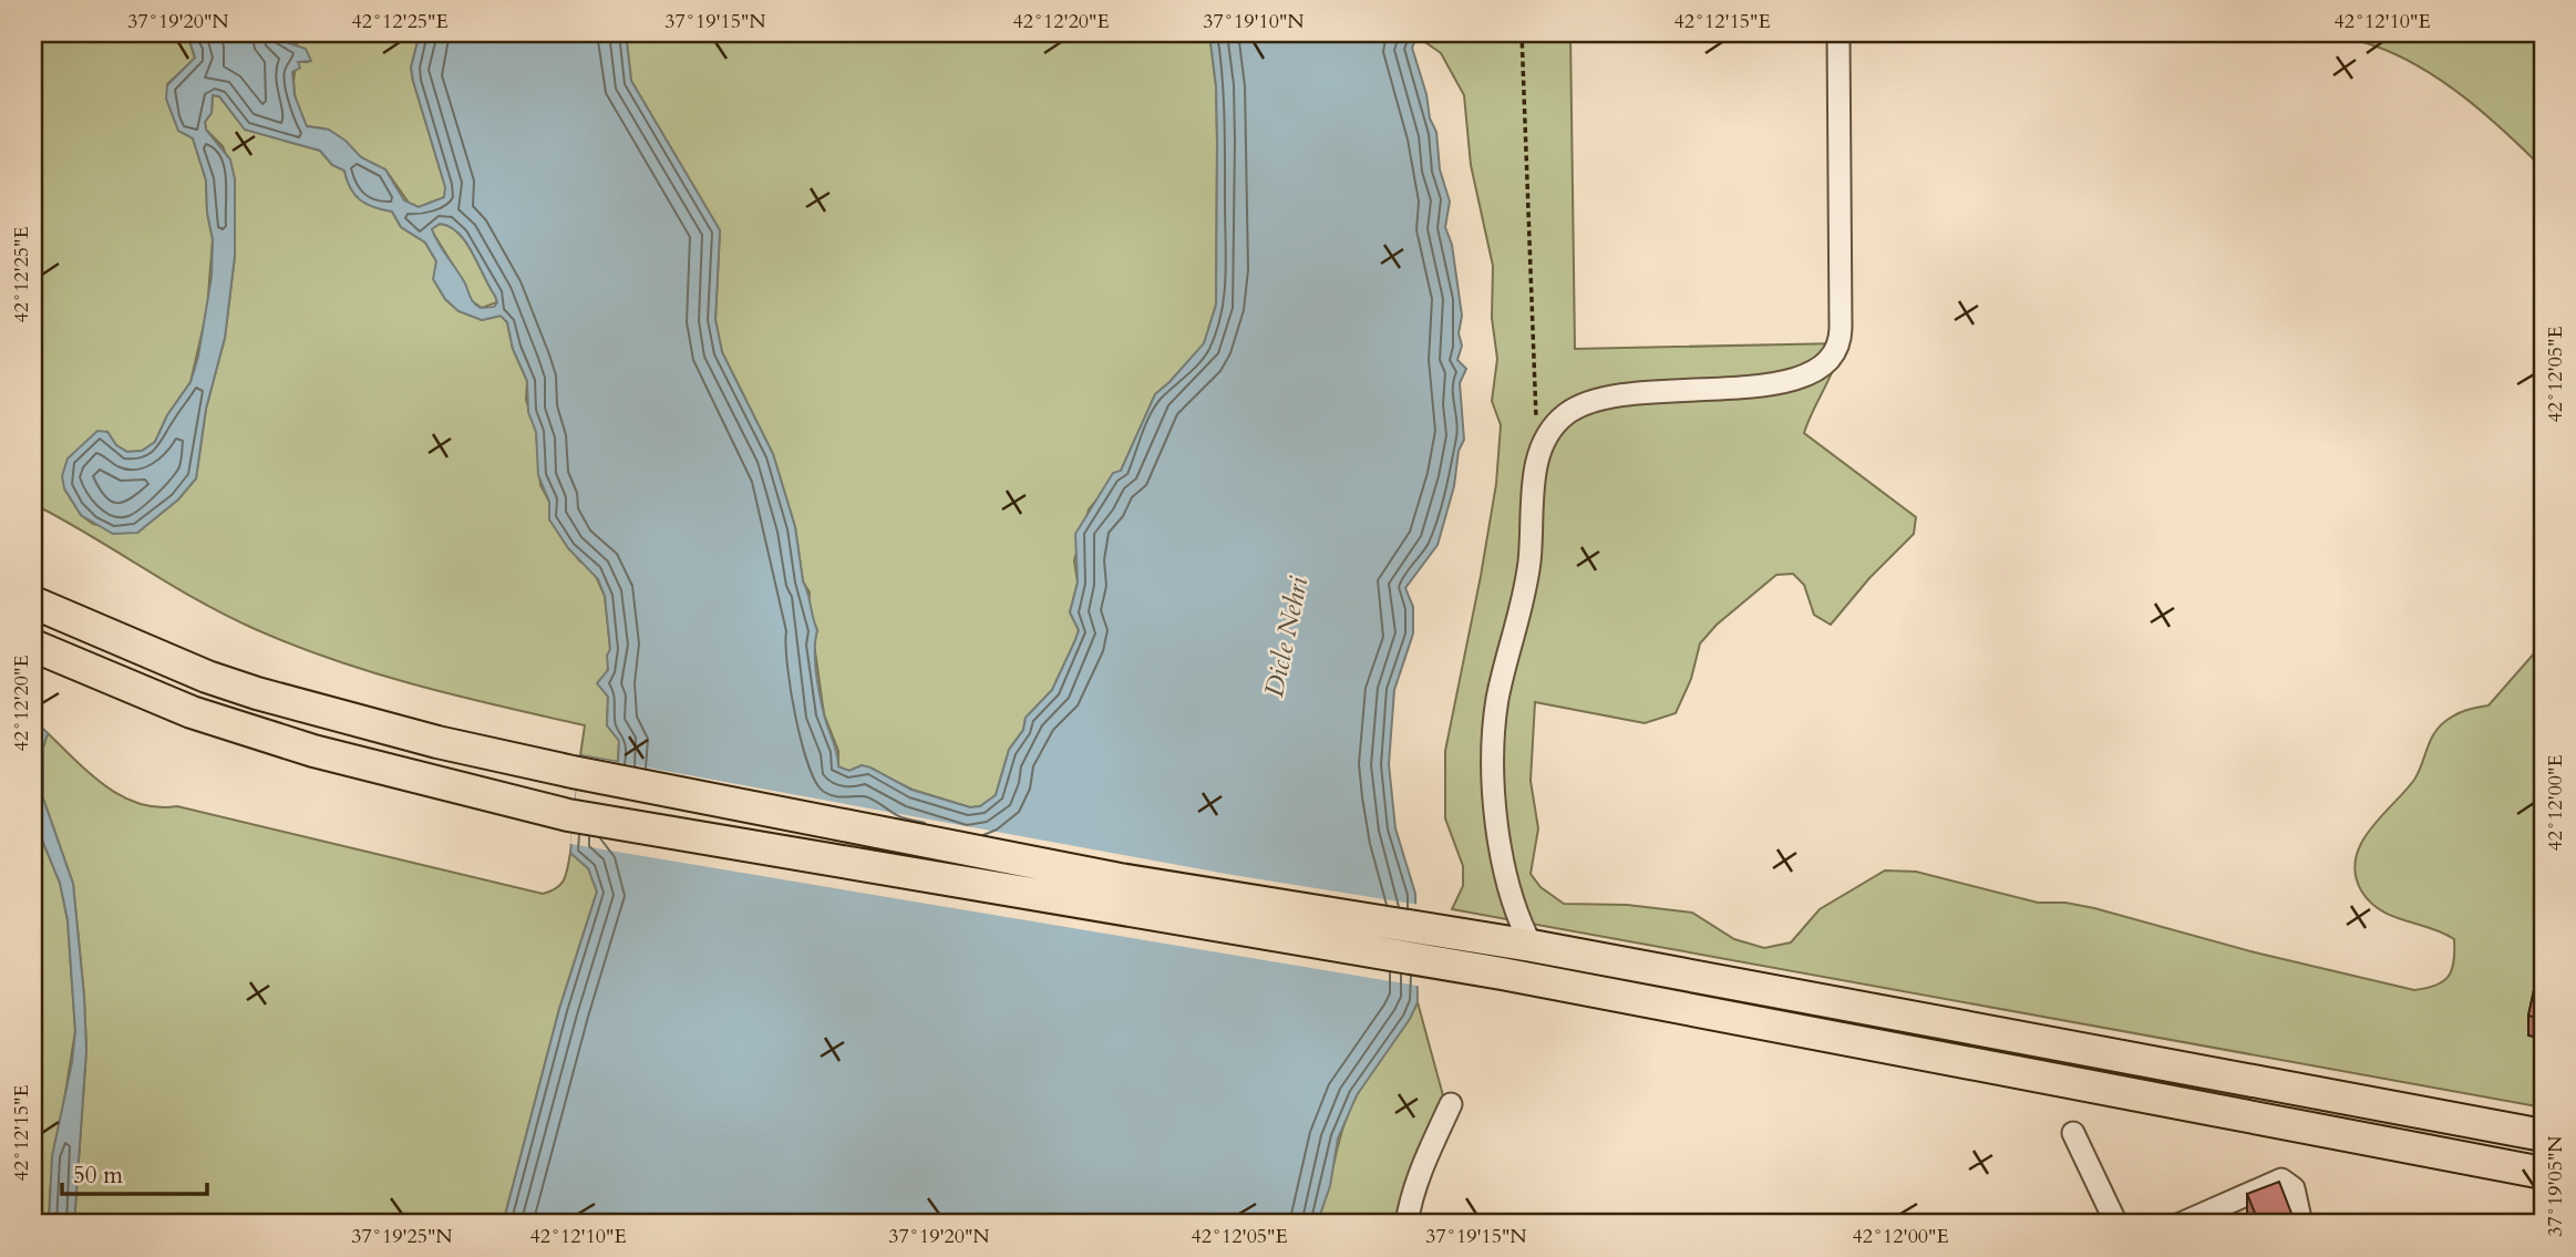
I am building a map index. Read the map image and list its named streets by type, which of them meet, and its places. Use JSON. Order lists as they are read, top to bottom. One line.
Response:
{"water":["Dicle Nehri"],"scale_bar":"50 m","coordinates":["37°19'20\"N","42°12'25\"E","37°19'15\"N","42°12'20\"E","37°19'10\"N","42°12'15\"E","42°12'10\"E","42°12'05\"E","42°12'00\"E","37°19'05\"N","37°19'25\"N"]}
